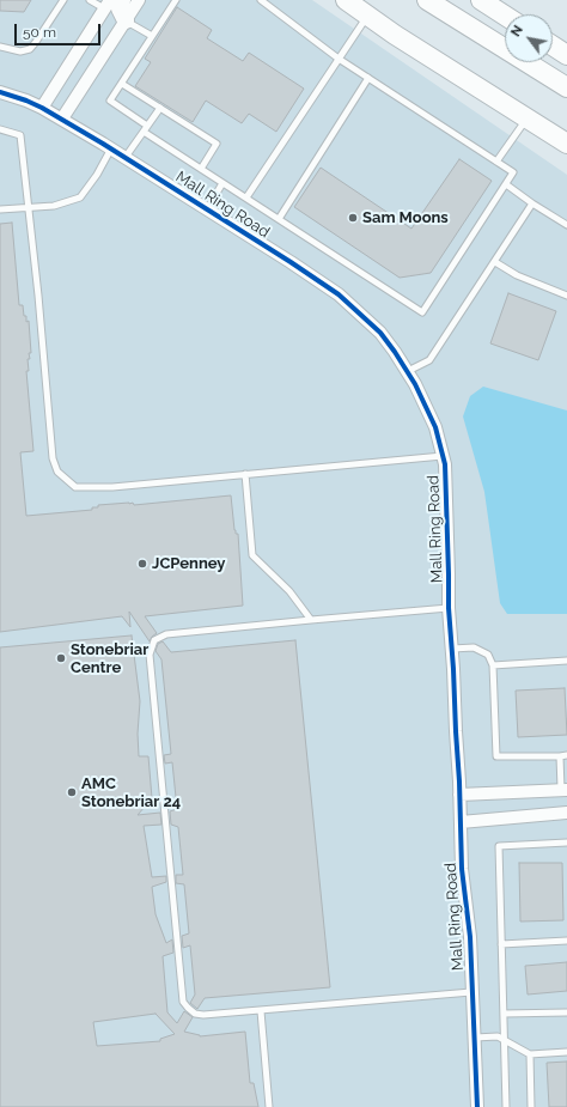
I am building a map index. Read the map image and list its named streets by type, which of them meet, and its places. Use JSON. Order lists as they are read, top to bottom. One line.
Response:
{"streets":{"street":["Mall Ring Road"]},"places":["Sam Moons","JCPenney","Stonebriar Centre","AMC Stonebriar 24"],"scale_bar":"50 m","north":"top left"}
